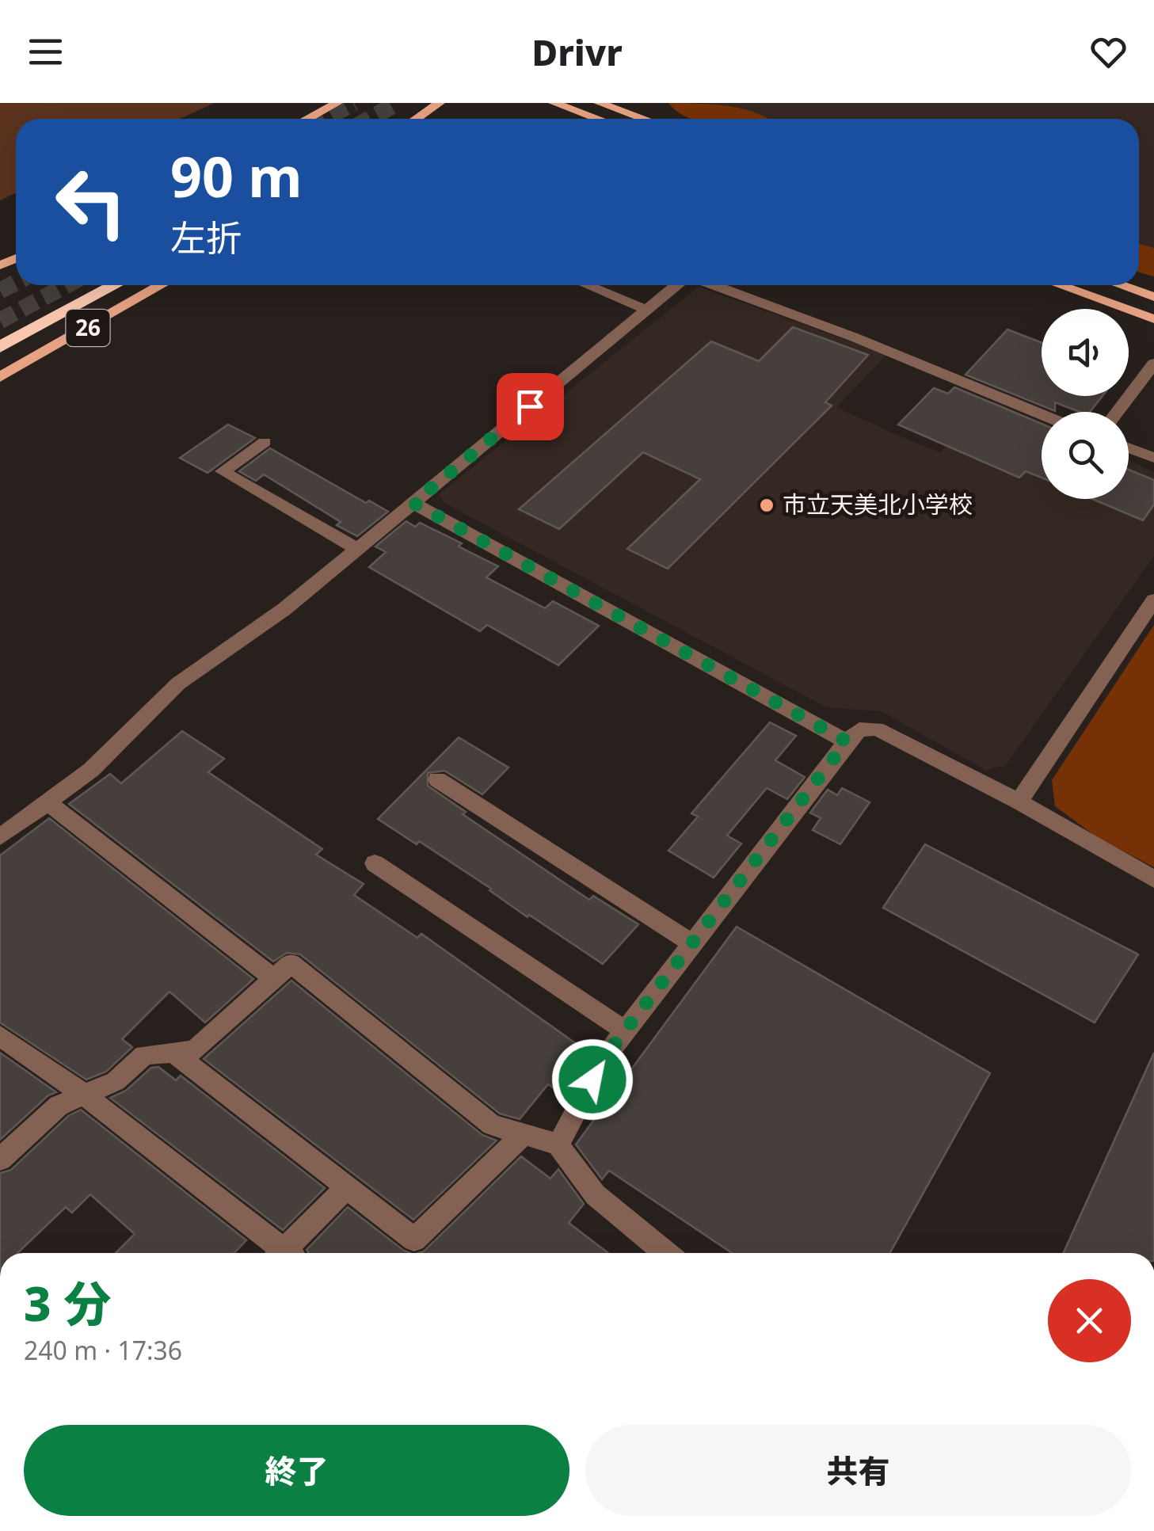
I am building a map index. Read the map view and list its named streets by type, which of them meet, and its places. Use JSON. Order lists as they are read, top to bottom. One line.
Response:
{"streets":{"main road":["26"]},"places":["市立天美北小学校"],"page":{"header":"Drivr","turn":["90 m","左折"],"heading":["3 分","240 m · 17:36"],"buttons":["終了","共有"]}}
